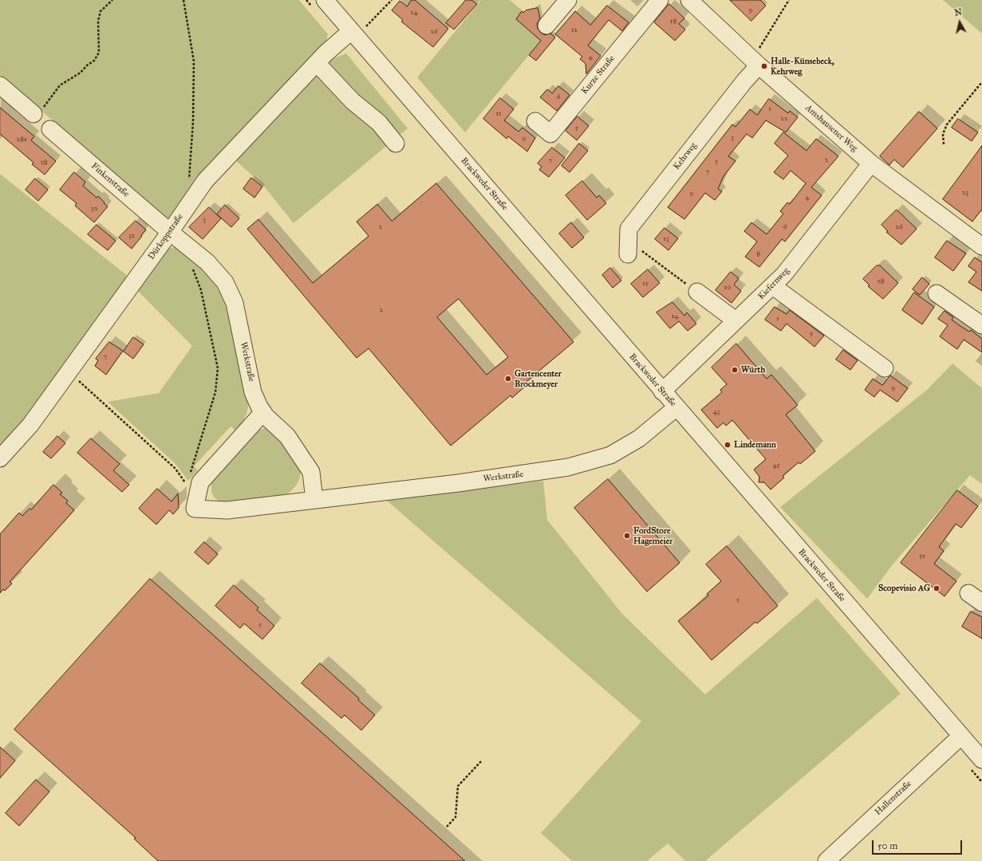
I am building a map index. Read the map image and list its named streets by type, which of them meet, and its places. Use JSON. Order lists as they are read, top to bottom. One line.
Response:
{"streets":{"street":["Kurze Straße","Amshausener Weg","Kehrweg","Finkenstraße","Brackweder Straße","Dürkoppstraße","Kiefernweg","Werkstraße","Hallenstraße"]},"crossings":[["Amshausener Weg","Kehrweg"],["Amshausener Weg","Kiefernweg"],["Finkenstraße","Dürkoppstraße"],["Finkenstraße","Werkstraße"],["Brackweder Straße","Dürkoppstraße"],["Brackweder Straße","Kiefernweg"],["Brackweder Straße","Werkstraße"],["Brackweder Straße","Hallenstraße"],["Dürkoppstraße","Werkstraße"]],"places":["Halle-Künsebeck, Kehrweg","Würth","Gartencenter Brockmeyer","Lindemann","FordStore Hagemeier","Scopevisio AG"],"house_numbers":["9","24","18","12","26","4","6","1","11","22","5","3","9","28a","2","7","5","28","7","23","9","4","30","3","2","6","26","32","13","8","28","15","10","2","14","1","5","7","9","43","45","51","1","5"],"scale_bar":"50 m","north":"top"}
